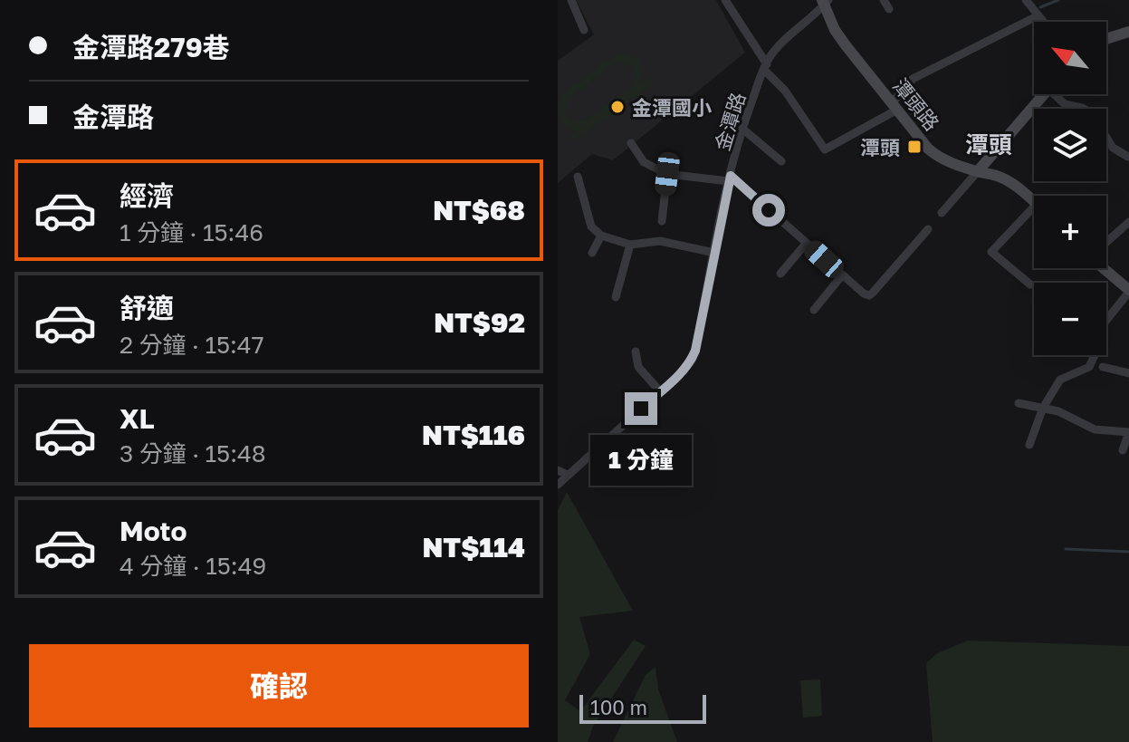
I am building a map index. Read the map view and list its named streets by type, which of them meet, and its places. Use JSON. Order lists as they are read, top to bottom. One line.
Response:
{"streets":{"street":["潭頭路","金潭路"]},"crossings":[["潭頭路","金潭路"]],"districts":["潭頭"],"places":{"other":["金潭國小"],"transit":["潭頭"]},"scale_bar":"100 m","north":"top left","page":{"banner":["金潭路279巷","金潭路"],"map_buttons":["+","−"],"list":[{"name":"經濟","note":"1 分鐘 · 15:46","value":"NT$68"},{"name":"舒適","note":"2 分鐘 · 15:47","value":"NT$92"},{"name":"XL","note":"3 分鐘 · 15:48","value":"NT$116"},{"name":"Moto","note":"4 分鐘 · 15:49","value":"NT$114"}],"bubble":"1 分鐘","buttons":"確認","scale":"100 m"}}
